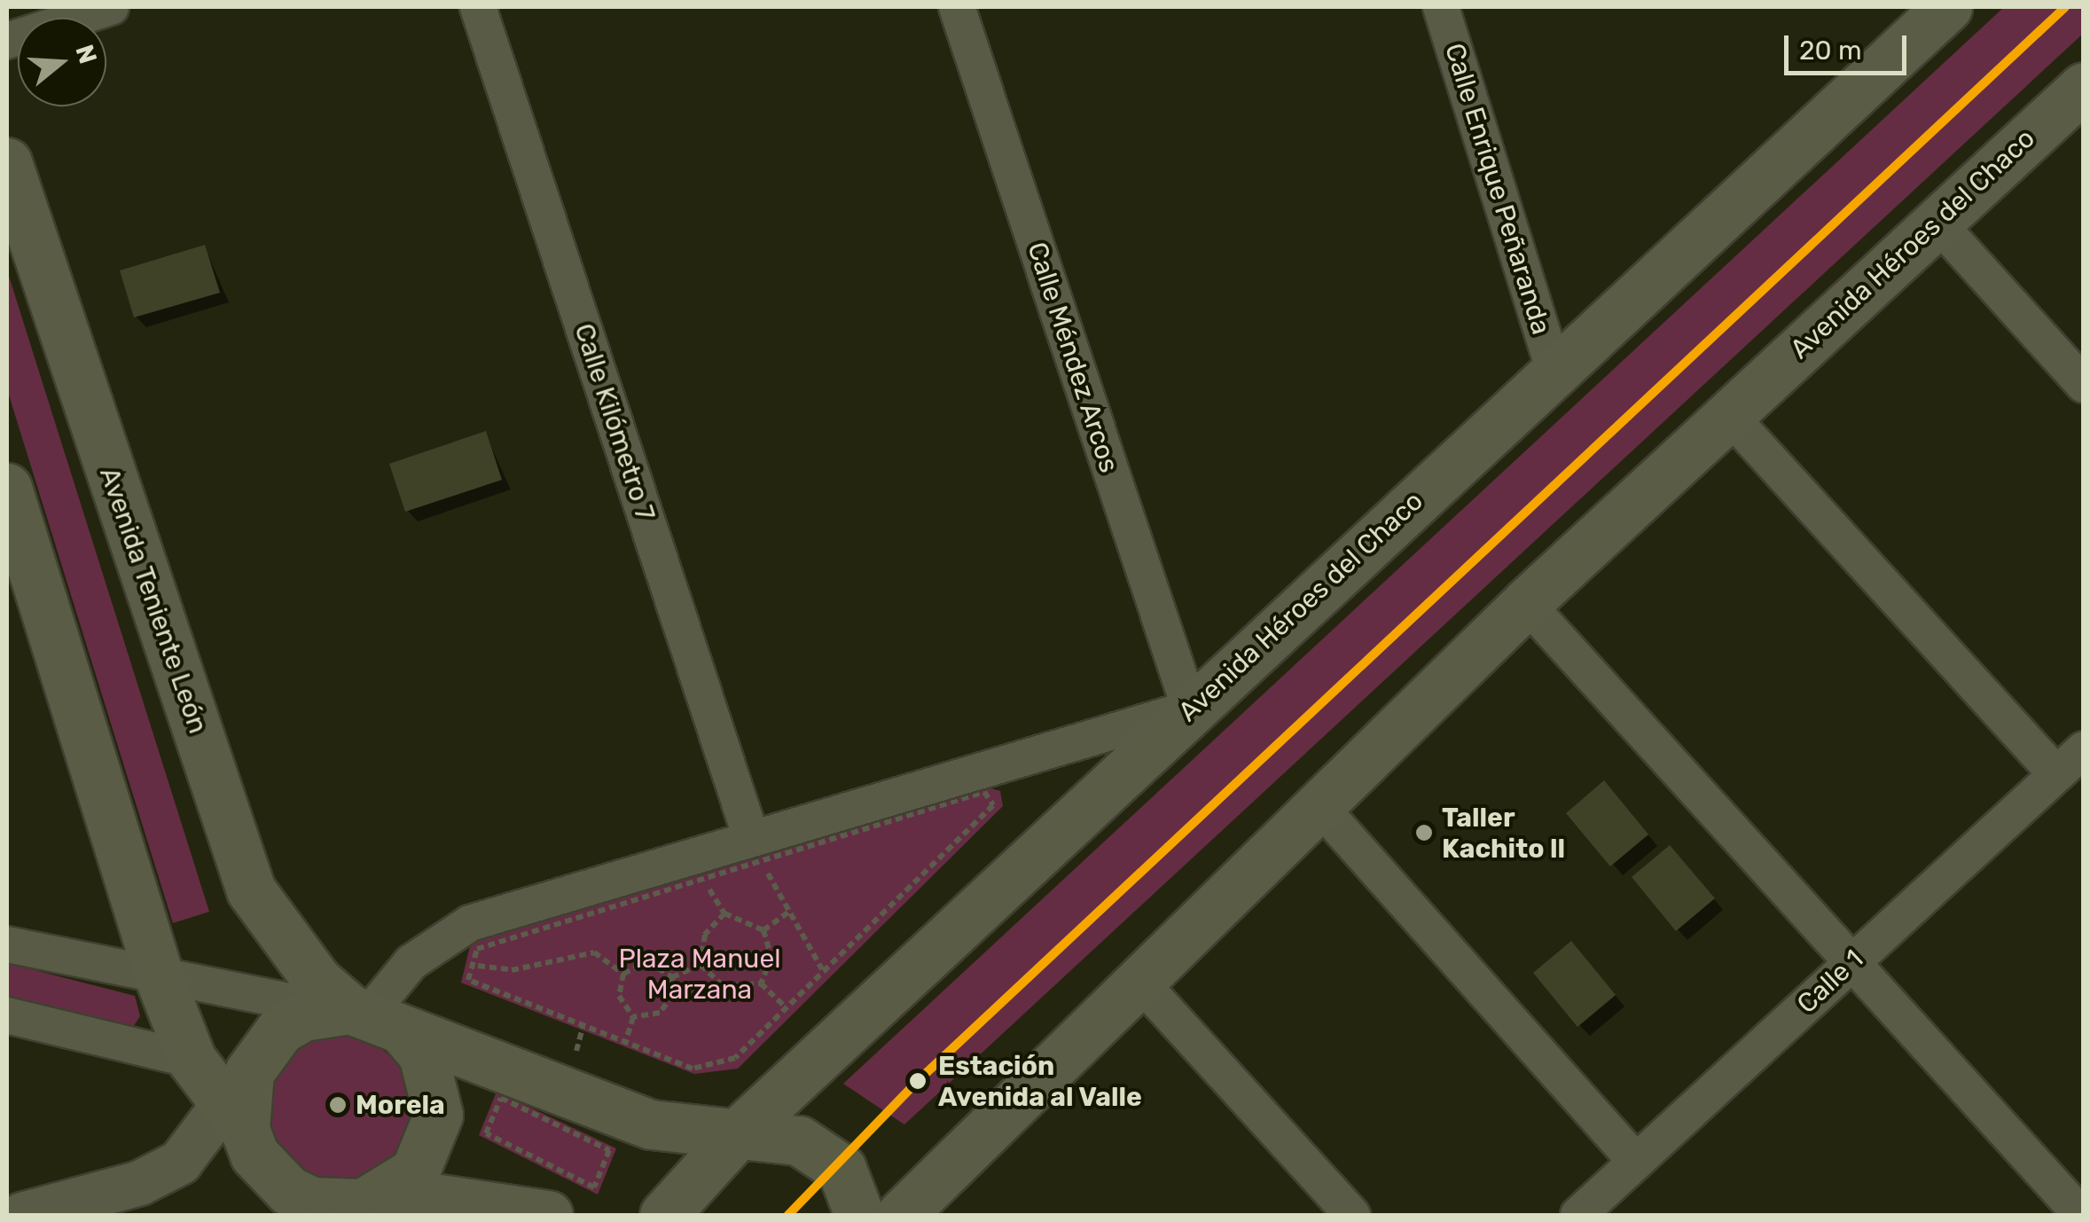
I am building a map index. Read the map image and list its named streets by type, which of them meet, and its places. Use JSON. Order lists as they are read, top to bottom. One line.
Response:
{"streets":{"main road":["Avenida Héroes del Chaco","Avenida Teniente León"],"street":["Calle Enrique Peñaranda","Calle Méndez Arcos","Calle Kilómetro 7","Calle 1"]},"crossings":[["Calle Enrique Peñaranda","Avenida Héroes del Chaco"],["Avenida Héroes del Chaco","Calle Méndez Arcos"]],"parks":["Plaza Manuel Marzana"],"places":["Taller Kachito ll","Estación Avenida al Valle","Morela"],"scale_bar":"20 m","north":"right"}
